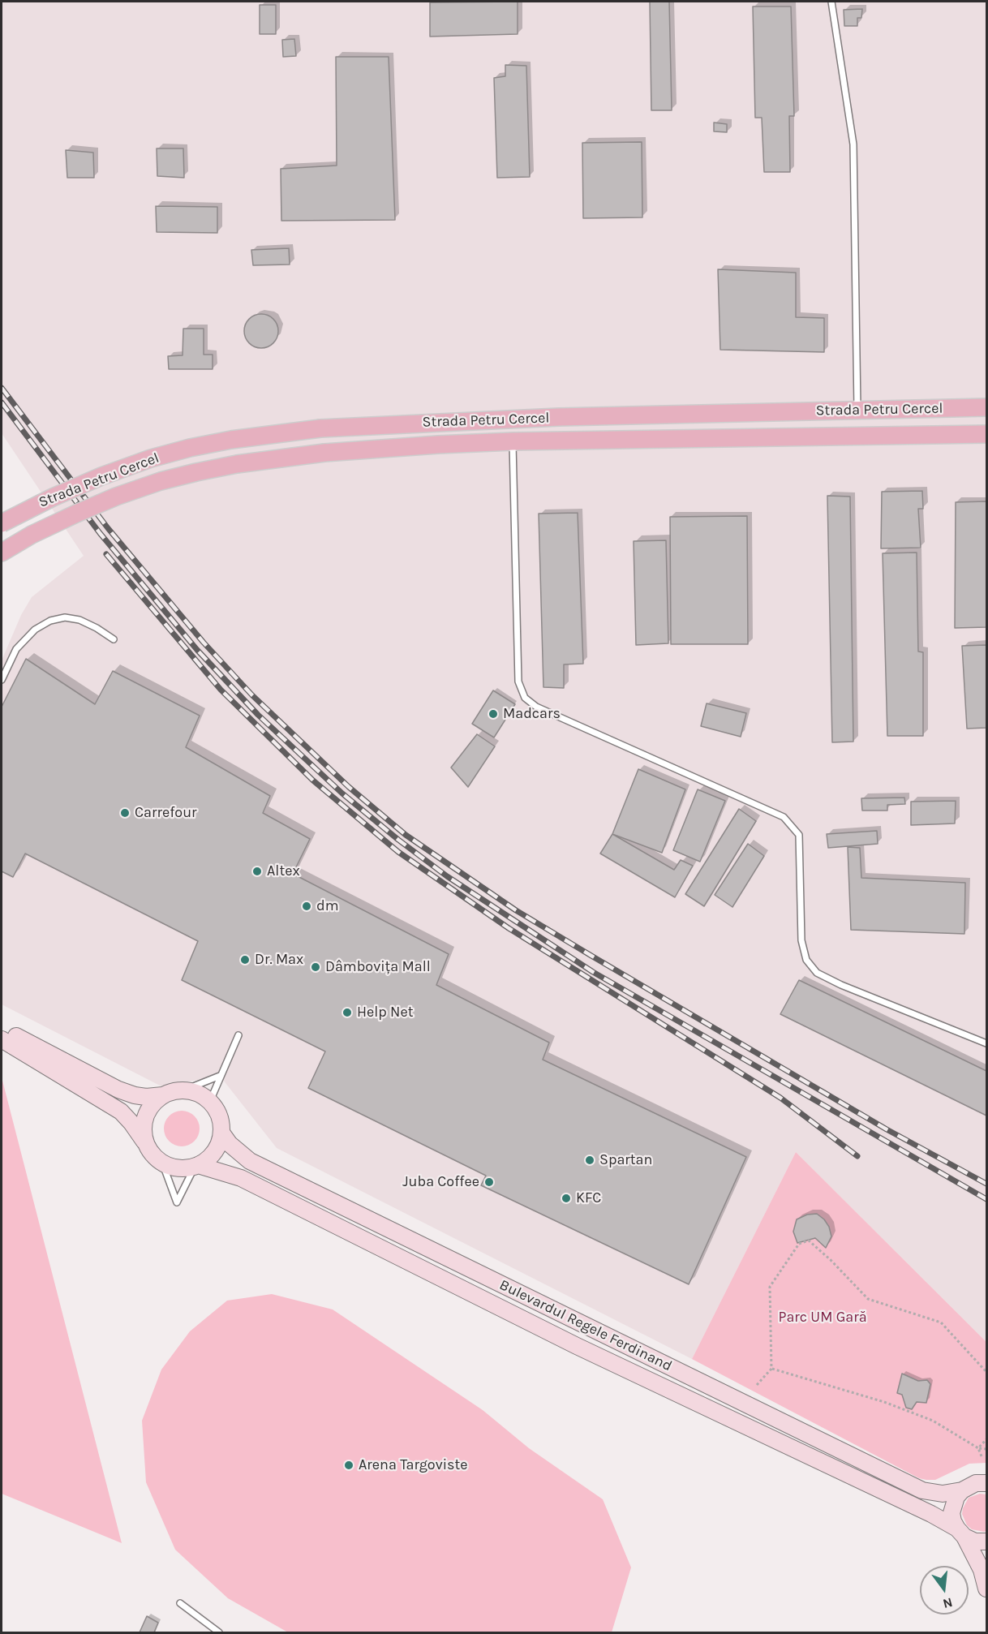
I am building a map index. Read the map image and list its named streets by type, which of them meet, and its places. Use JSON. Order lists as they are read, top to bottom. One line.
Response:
{"streets":{"main road":["Strada Petru Cercel","Bulevardul Regele Ferdinand"]},"parks":["Parc UM Gară"],"places":["Madcars","Carrefour","Altex","dm","Dr. Max","Dâmbovița Mall","Help Net","Spartan","Juba Coffee","KFC","Arena Targoviste"],"north":"bottom"}
